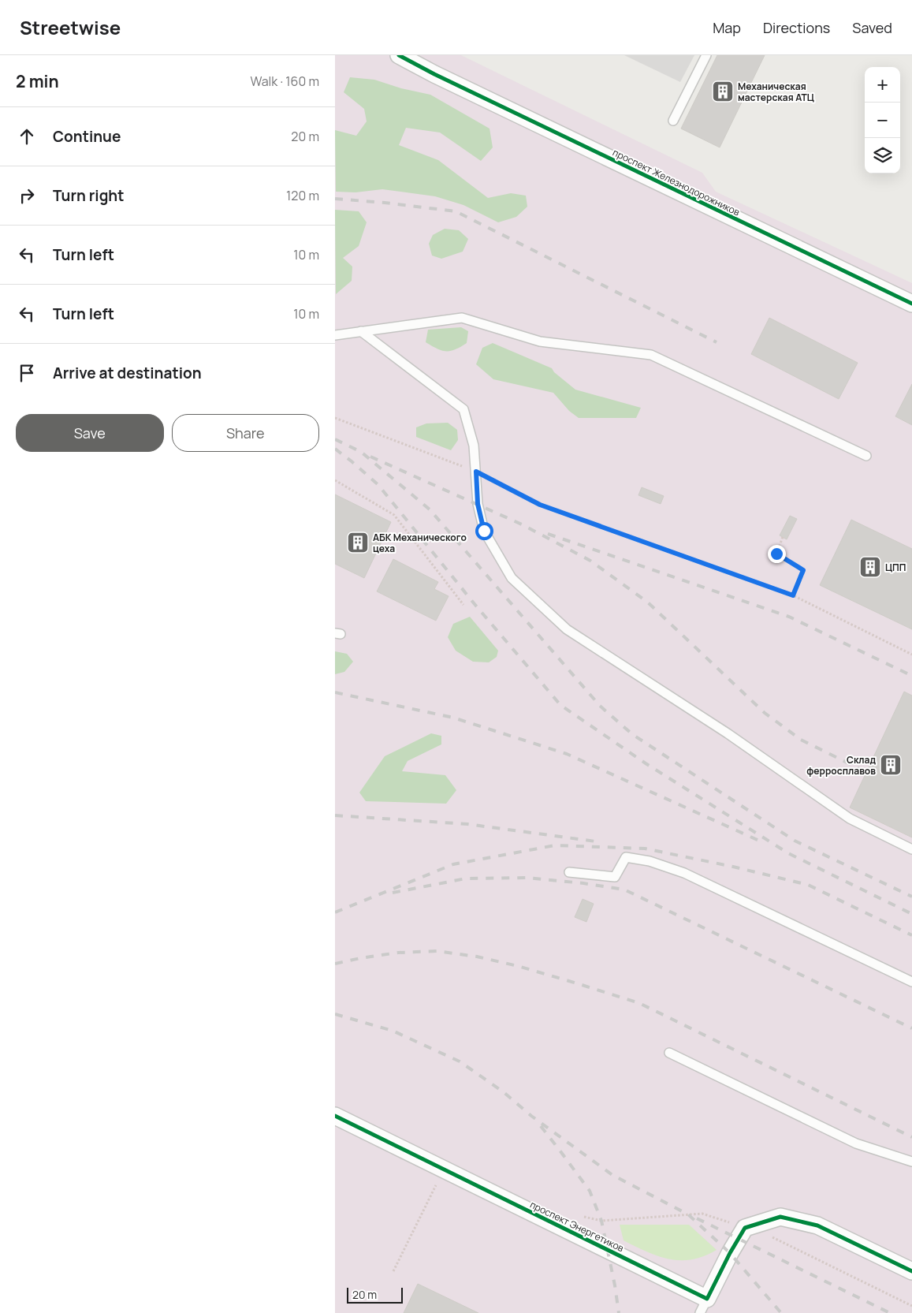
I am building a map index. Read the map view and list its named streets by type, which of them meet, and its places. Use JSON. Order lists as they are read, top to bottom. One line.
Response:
{"streets":{"street":["проспект Железнодорожников","проспект Энергетиков"]},"places":{"building":["Механическая мастерская АТЦ","АБК Механического цеха","ЦПП","Склад ферросплавов"]},"scale_bar":"20 m","page":{"header":"Streetwise","nav":["Map","Directions","Saved"],"heading":["2 min","Walk · 160 m"],"map_buttons":["+","−"],"list":[["Continue","20 m"],["Turn right","120 m"],["Turn left","10 m"],["Turn left","10 m"],"Arrive at destination"],"buttons":["Save","Share"],"scale":"20 m"}}
